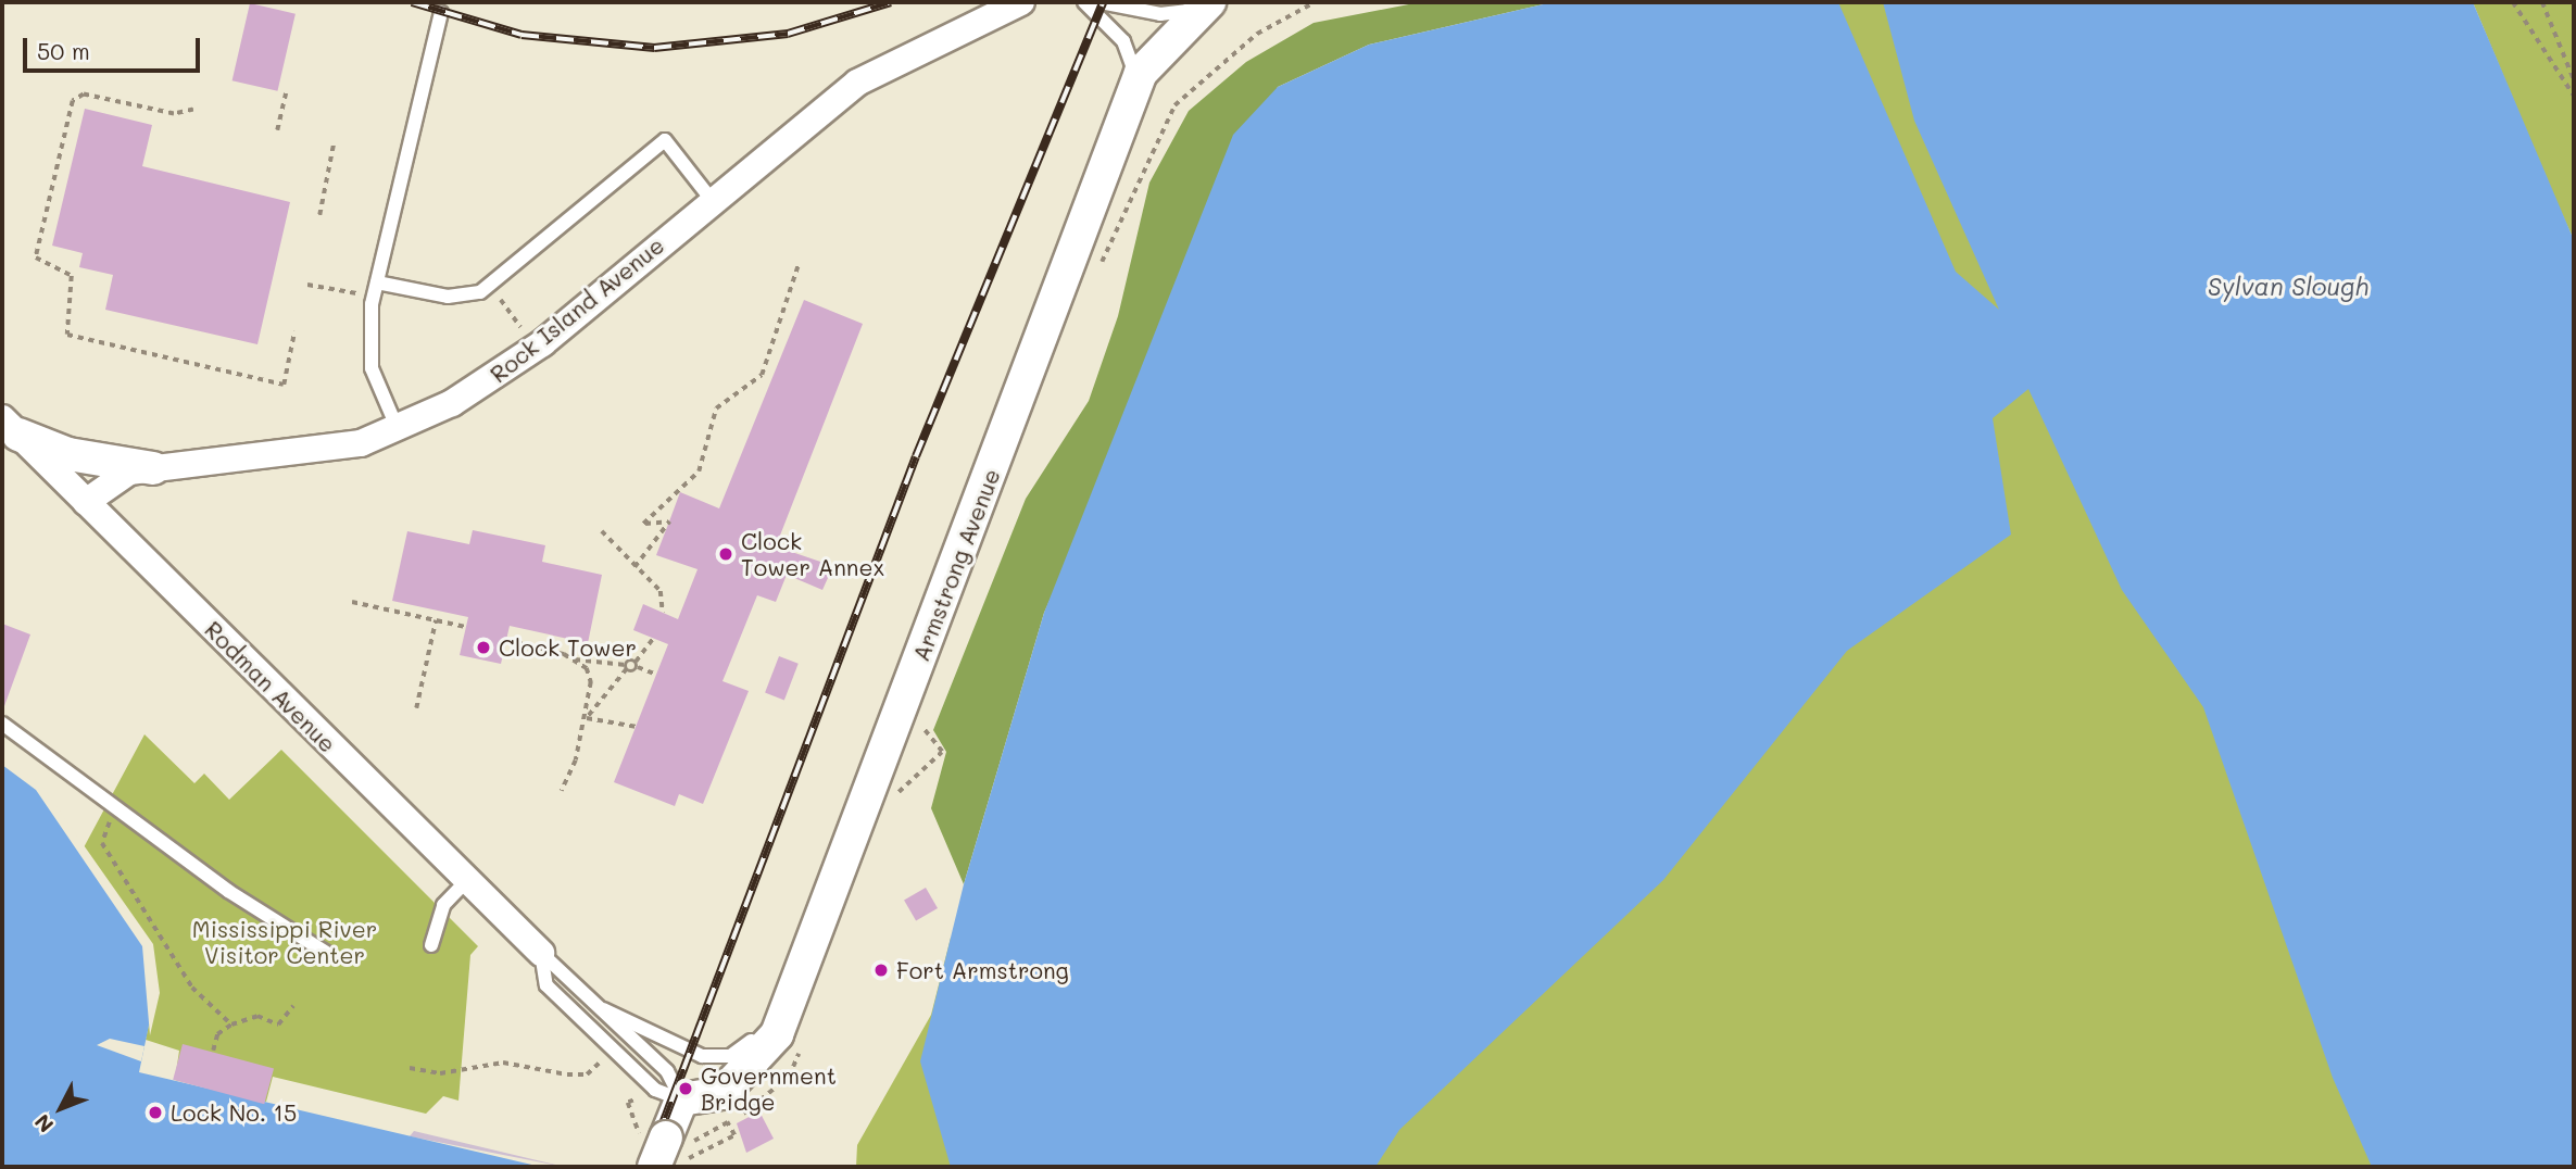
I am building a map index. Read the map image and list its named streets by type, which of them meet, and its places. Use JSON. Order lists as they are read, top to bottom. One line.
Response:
{"streets":{"street":["Rock Island Avenue","Armstrong Avenue","Rodman Avenue"]},"crossings":[["Rock Island Avenue","Rodman Avenue"],["Armstrong Avenue","Rodman Avenue"]],"water":["Sylvan Slough"],"parks":["Mississippi River Visitor Center"],"places":["Clock Tower Annex","Clock Tower","Fort Armstrong","Government Bridge","Lock No. 15"],"scale_bar":"50 m","north":"bottom left"}
